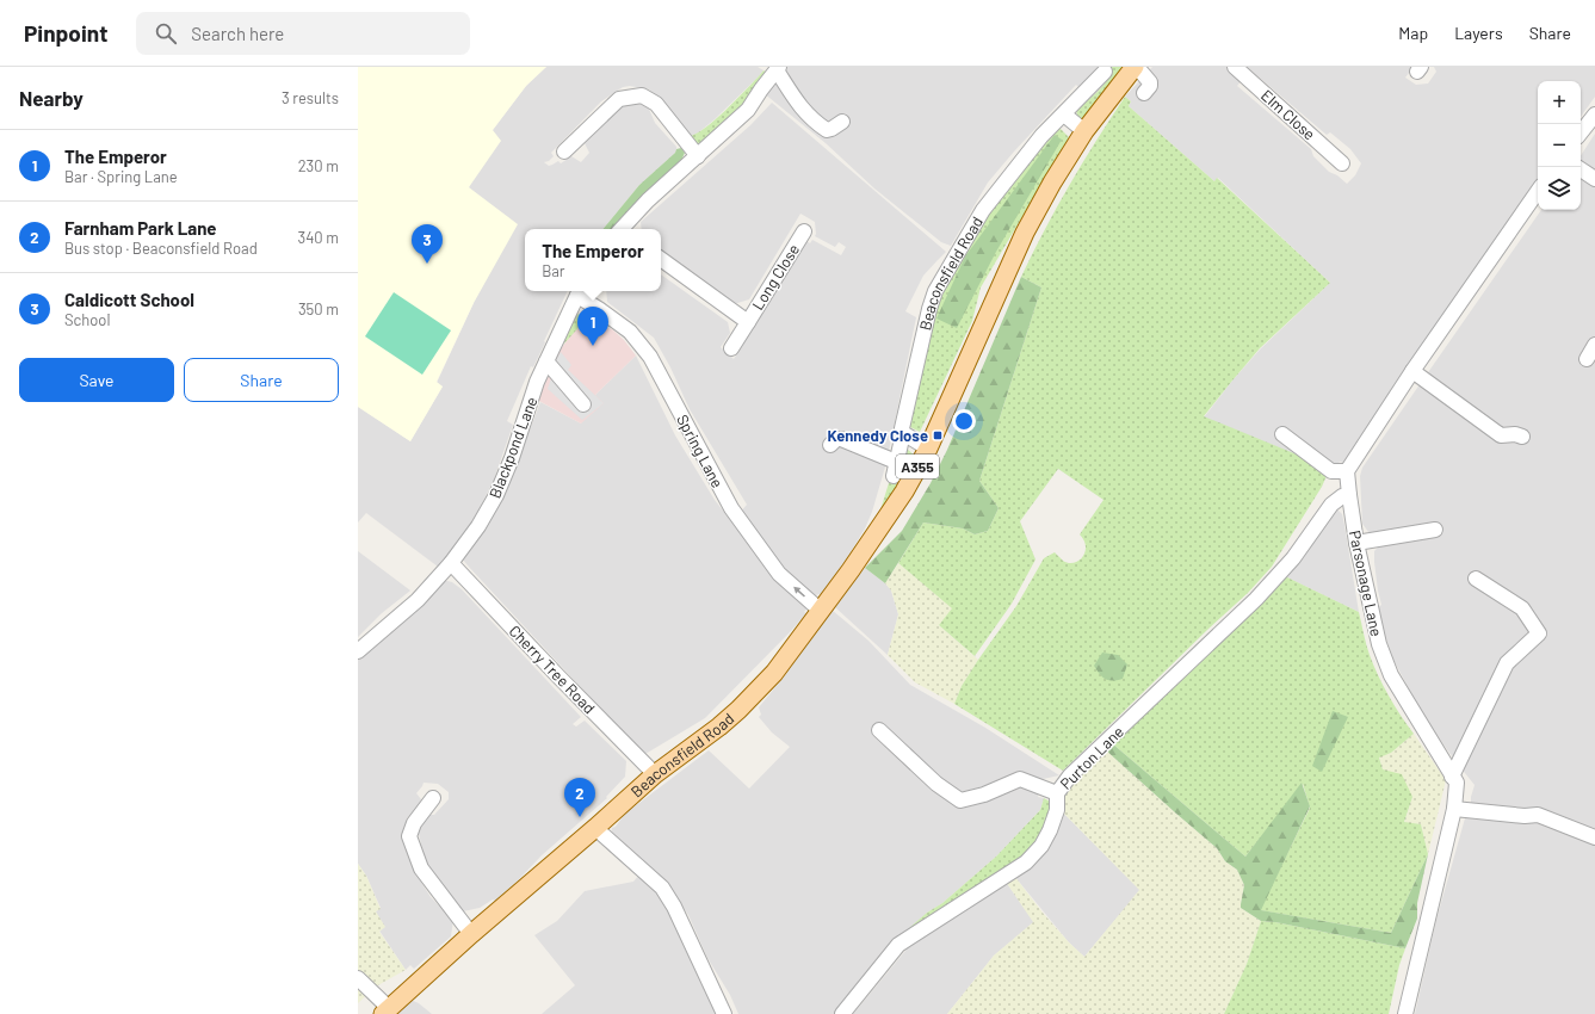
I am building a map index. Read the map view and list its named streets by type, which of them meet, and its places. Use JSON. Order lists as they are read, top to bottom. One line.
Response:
{"streets":{"main road":["Beaconsfield Road","A355"],"street":["Elm Close","Long Close","Blackpond Lane","Spring Lane","Parsonage Lane","Cherry Tree Road","Purton Lane"]},"crossings":[["Beaconsfield Road","Spring Lane"],["Beaconsfield Road","Cherry Tree Road"],["Blackpond Lane","Spring Lane"],["Blackpond Lane","Cherry Tree Road"],["Parsonage Lane","Purton Lane"]],"one_way":["Spring Lane"],"places":{"transit":["Kennedy Close"]},"page":{"header":"Pinpoint","search":"Search here","nav":["Map","Layers","Share"],"heading":["Nearby","3 results"],"map_buttons":["+","−"],"list":[{"mark":"1","name":"The Emperor","note":"Bar · Spring Lane","value":"230 m"},{"mark":"2","name":"Farnham Park Lane","note":"Bus stop · Beaconsfield Road","value":"340 m"},{"mark":"3","name":"Caldicott School","note":"School","value":"350 m"}],"pins":["3","1","2"],"popup":["The Emperor","Bar"],"buttons":["Save","Share"]}}
